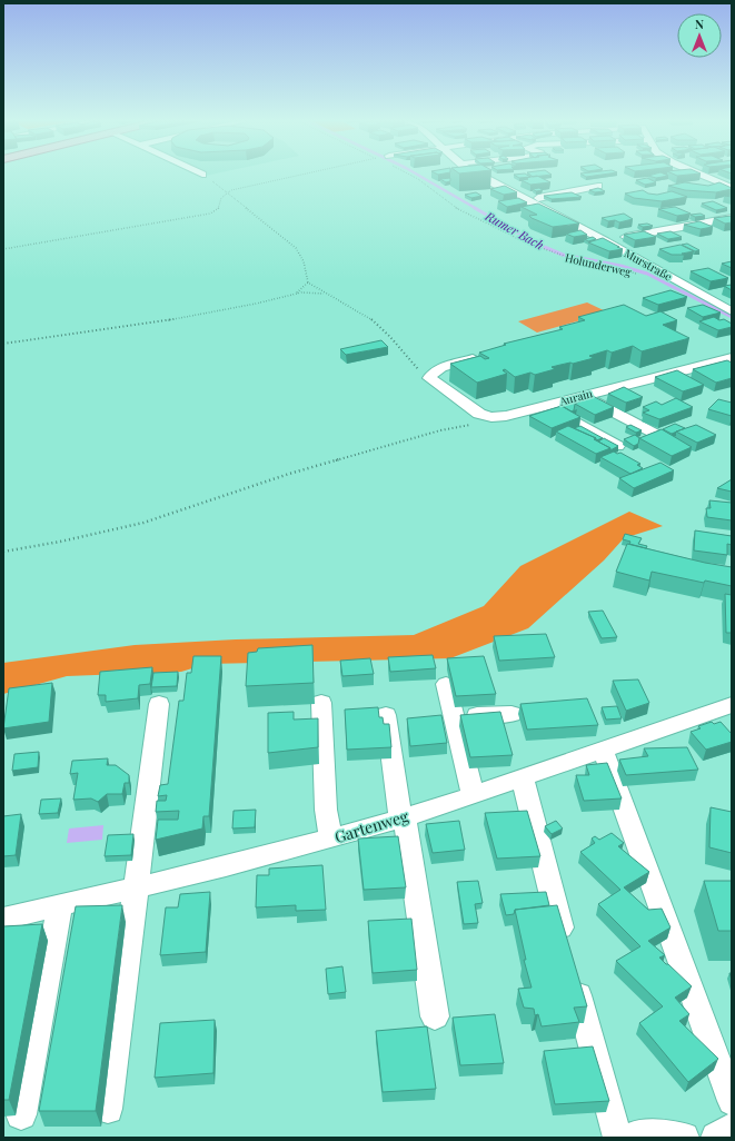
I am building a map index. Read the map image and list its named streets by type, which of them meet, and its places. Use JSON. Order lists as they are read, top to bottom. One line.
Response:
{"streets":{"street":["Murstraße","Aurain","Gartenweg"],"path":["Holunderweg"]},"water":["Rumer Bach"],"north":"top"}
